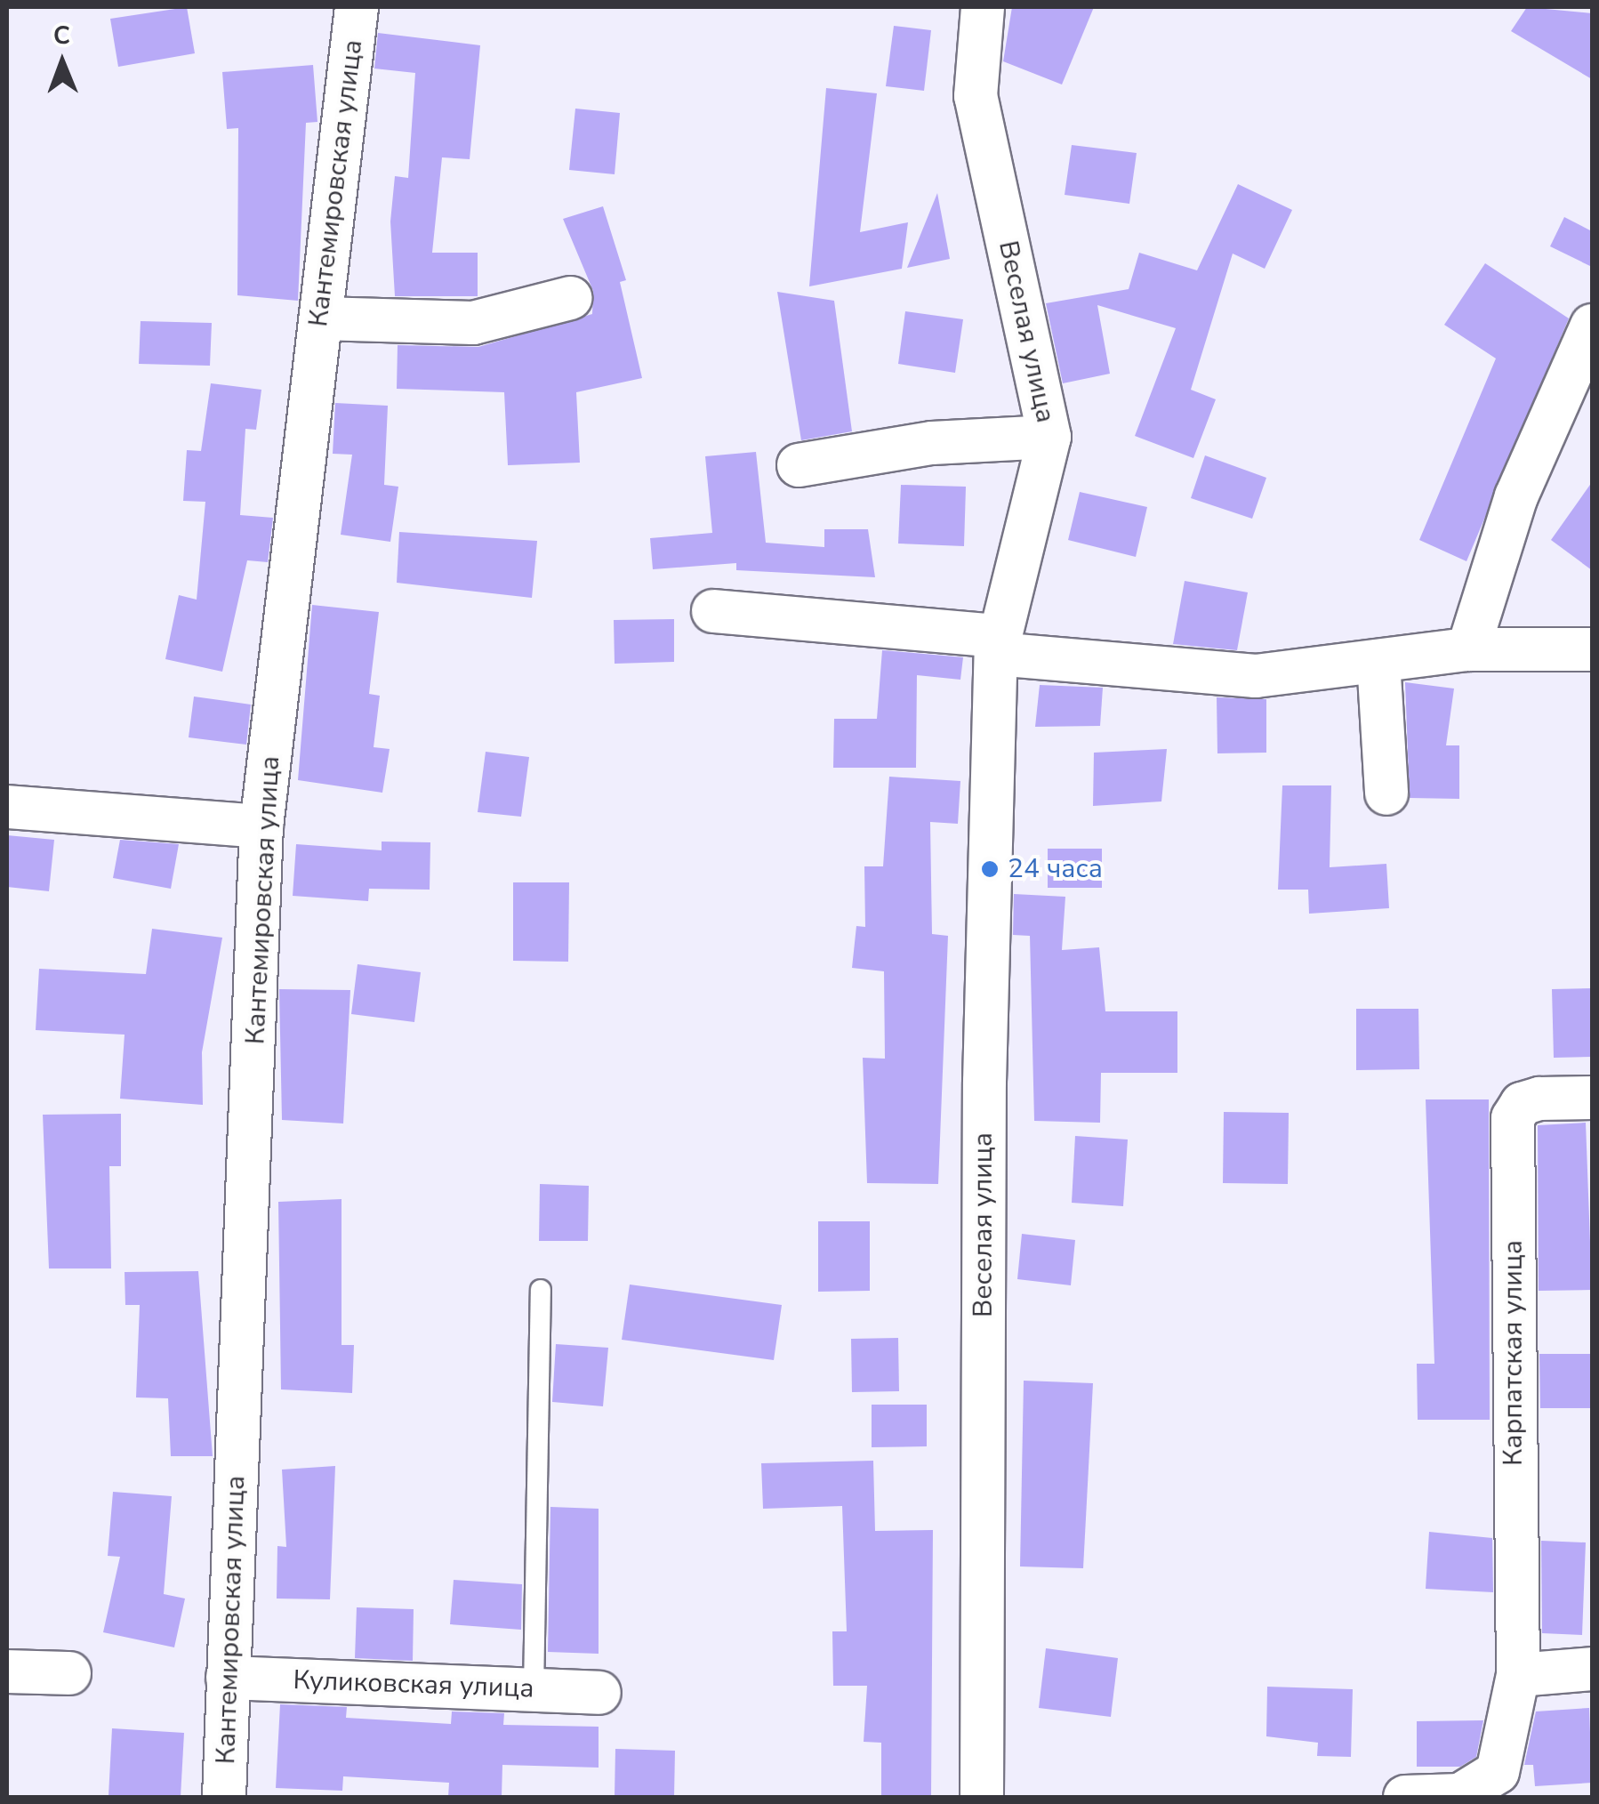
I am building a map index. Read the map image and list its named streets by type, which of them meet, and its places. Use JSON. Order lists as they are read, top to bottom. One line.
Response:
{"streets":{"street":["Кантемировская улица","Веселая улица","Карпатская улица","Куликовская улица"]},"crossings":[["Кантемировская улица","Куликовская улица"]],"places":["24 часа"],"north":"top"}
